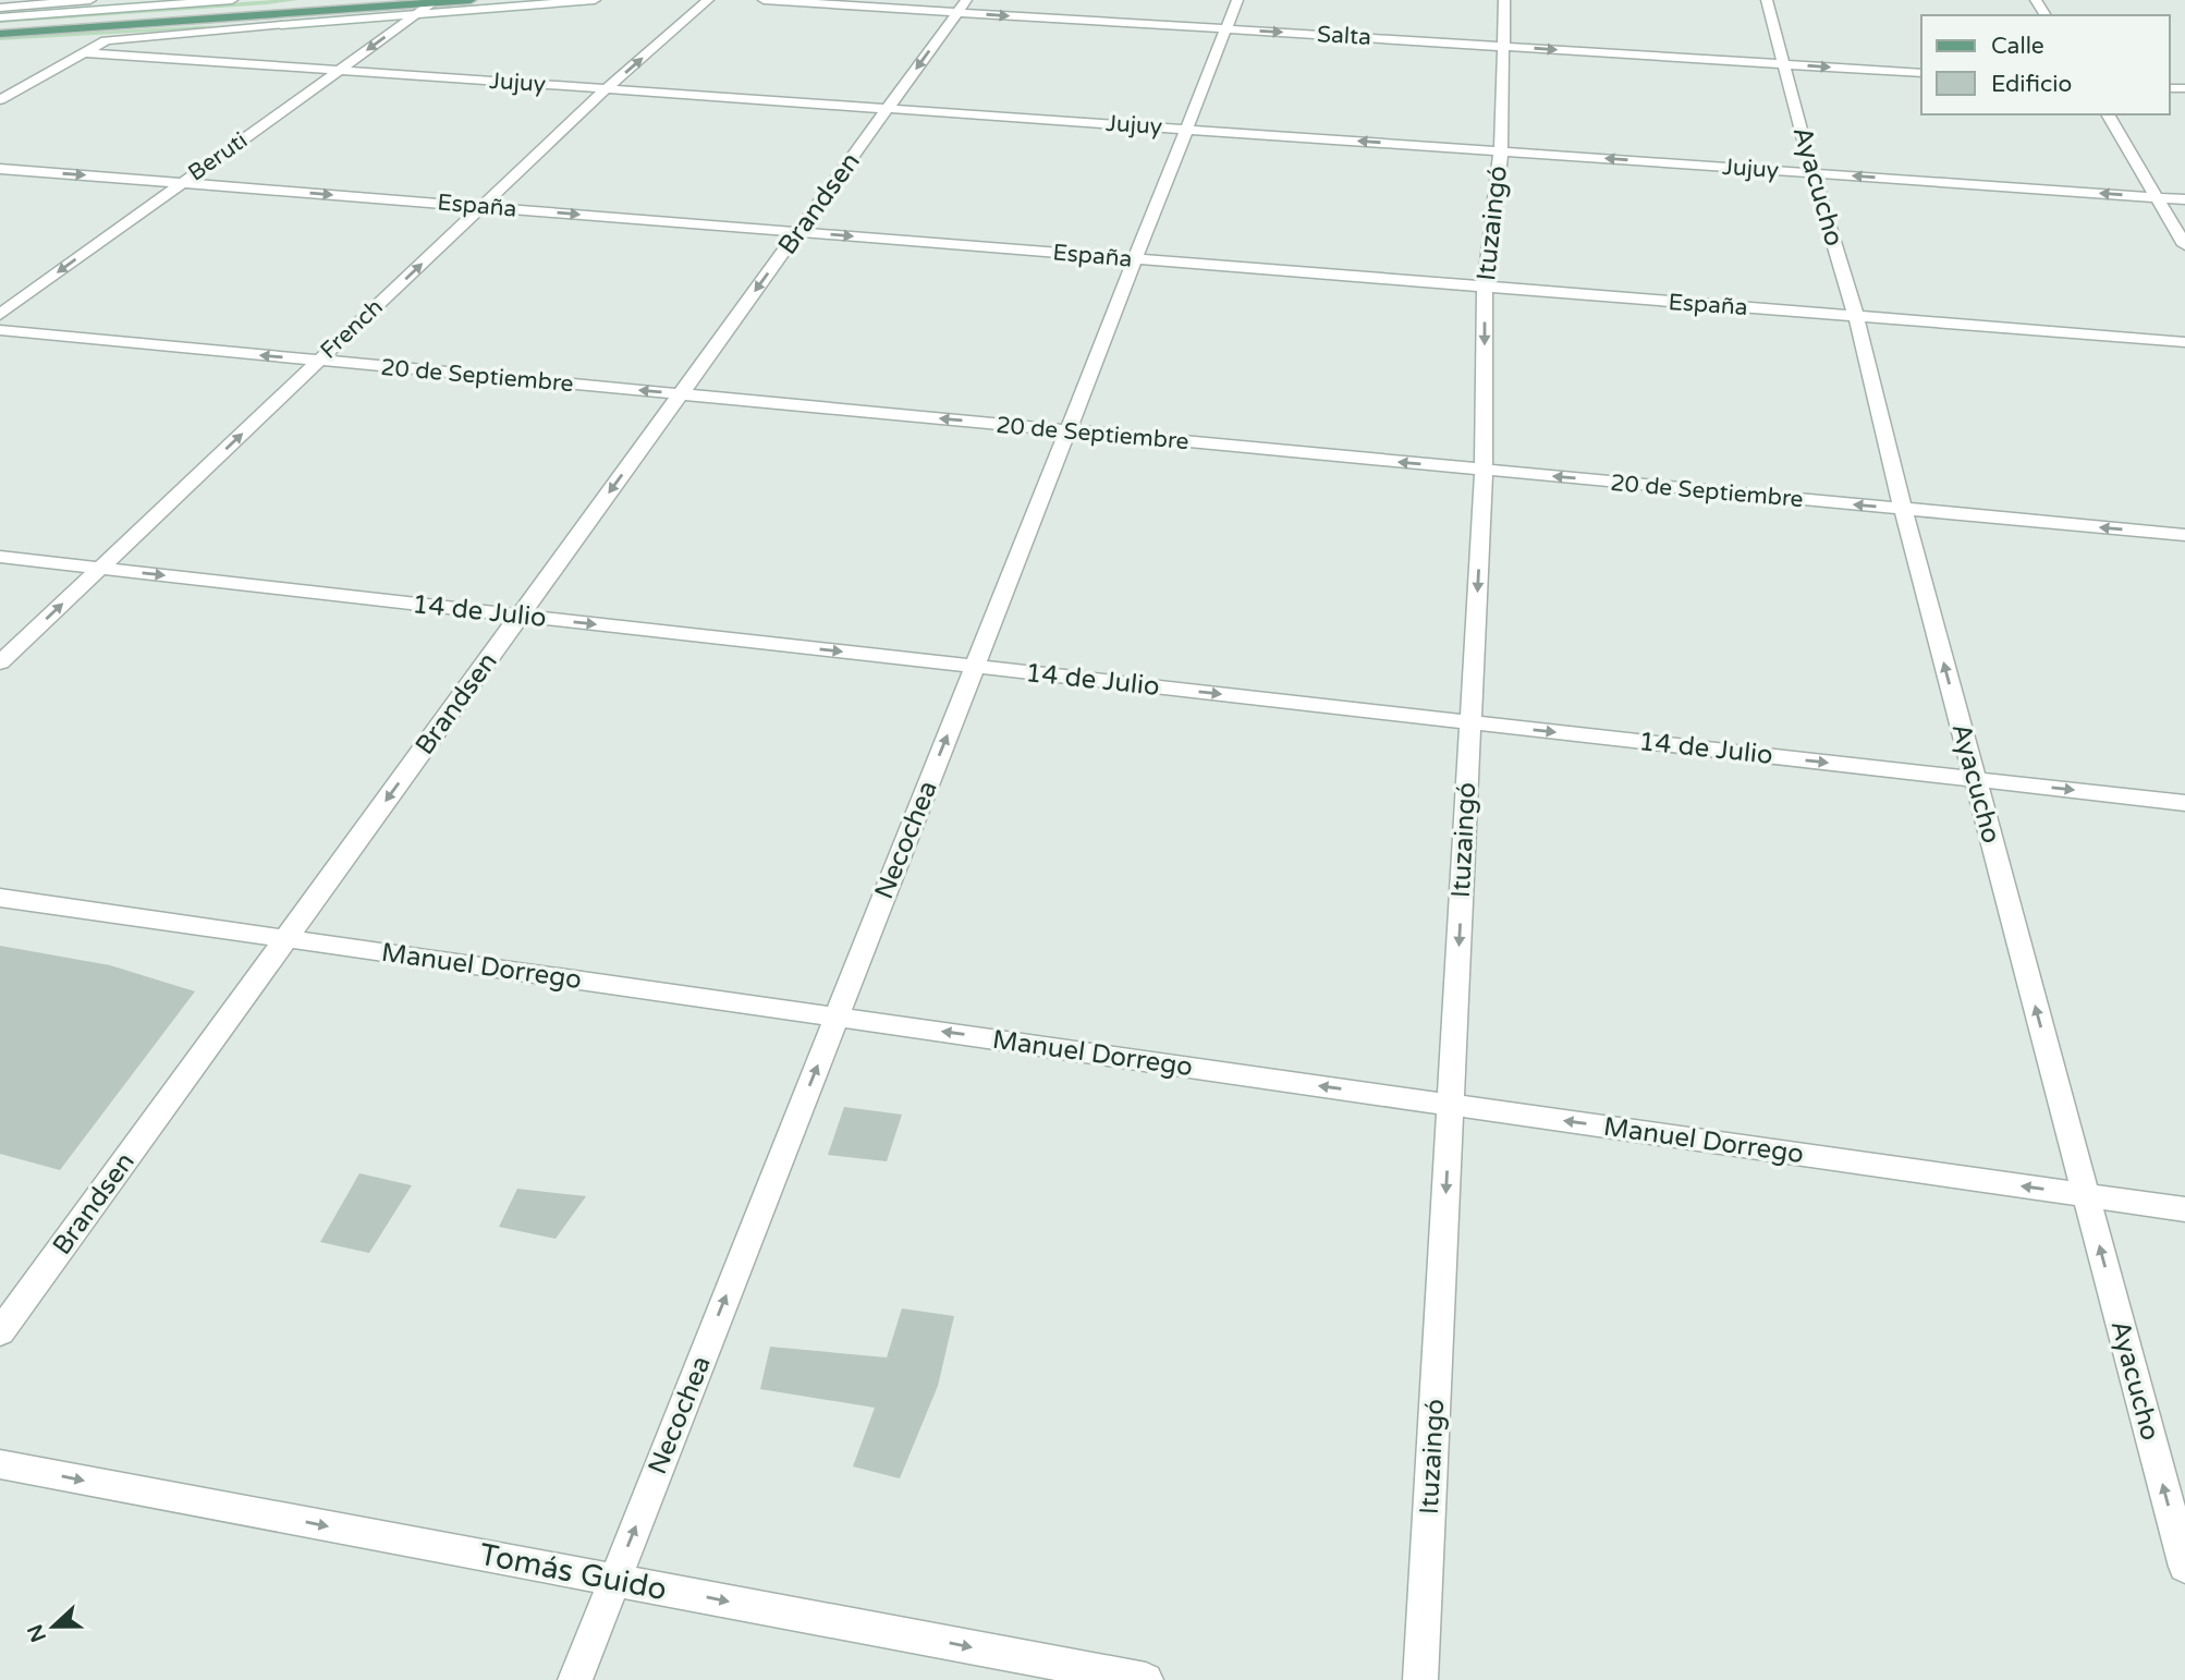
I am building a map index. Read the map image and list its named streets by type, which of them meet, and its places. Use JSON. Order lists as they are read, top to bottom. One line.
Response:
{"streets":{"street":["Salta","Jujuy","Beruti","Ayacucho","Brandsen","España","Ituzaingó","French","20 de Septiembre","14 de Julio","Necochea","Manuel Dorrego","Tomás Guido"]},"crossings":[["Salta","Ayacucho"],["Salta","Brandsen"],["Salta","Ituzaingó"],["Salta","Necochea"],["Jujuy","Beruti"],["Jujuy","Ayacucho"],["Jujuy","Brandsen"],["Jujuy","Ituzaingó"],["Jujuy","French"],["Jujuy","Necochea"],["Beruti","España"],["Ayacucho","España"],["Ayacucho","20 de Septiembre"],["Ayacucho","14 de Julio"],["Ayacucho","Manuel Dorrego"],["Brandsen","España"],["Brandsen","20 de Septiembre"],["Brandsen","14 de Julio"],["Brandsen","Manuel Dorrego"],["España","Ituzaingó"],["España","French"],["España","Necochea"],["Ituzaingó","20 de Septiembre"],["Ituzaingó","14 de Julio"],["Ituzaingó","Manuel Dorrego"],["French","20 de Septiembre"],["French","14 de Julio"],["20 de Septiembre","Necochea"],["14 de Julio","Necochea"],["Necochea","Manuel Dorrego"],["Necochea","Tomás Guido"]],"one_way":["Salta","Jujuy","Beruti","Ayacucho","Brandsen","Ituzaingó","French","20 de Septiembre","14 de Julio","Necochea","Manuel Dorrego","Tomás Guido"],"legend":["Calle","Edificio"],"north":"left"}
